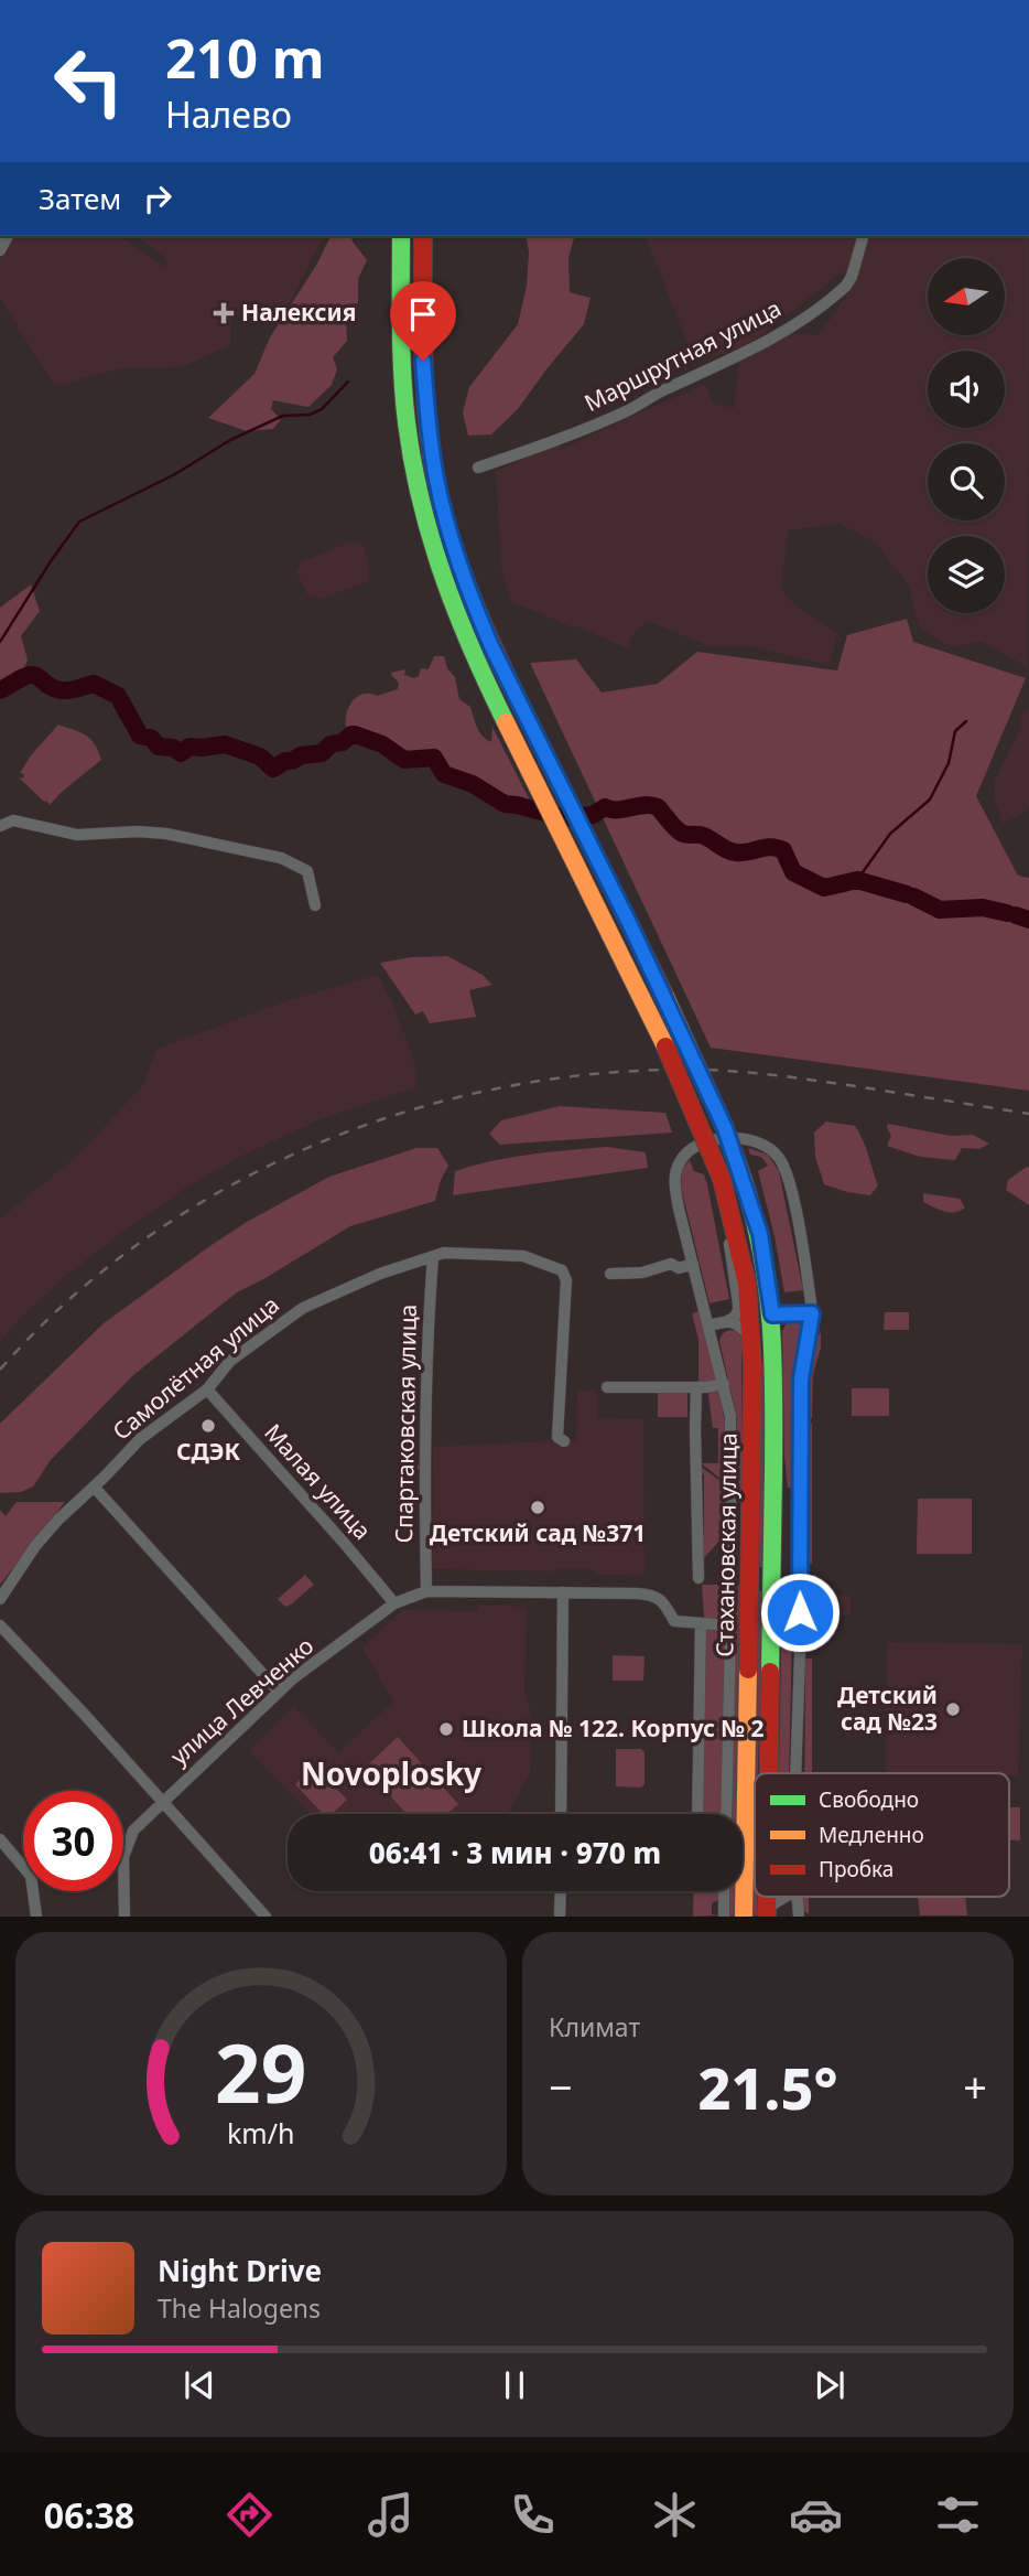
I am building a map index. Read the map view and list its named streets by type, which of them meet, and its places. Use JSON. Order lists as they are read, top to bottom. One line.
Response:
{"streets":{"main road":["Стахановская улица"],"street":["Маршрутная улица","Самолётная улица","Спартаковская улица","Малая улица","улица Левченко"]},"crossings":[["Самолётная улица","Спартаковская улица"],["Самолётная улица","Малая улица"],["Спартаковская улица","улица Левченко"],["Малая улица","улица Левченко"]],"districts":["Novoplosky"],"places":{"health":["Налексия"],"other":["СДЭК","Детский сад №371","Детский сад №23","Школа № 122. Корпус № 2"]},"legend":["Свободно","Медленно","Пробка"],"north":"left","page":{"turn":["210 m","Налево"],"then":"Затем","limit":"30","trip":"06:41 · 3 мин · 970 m","tile":"Климат","heat":["−","21.5°","+"],"song":["Night Drive","The Halogens"],"tabs":"06:38","gauge":["29","km/h"]}}
